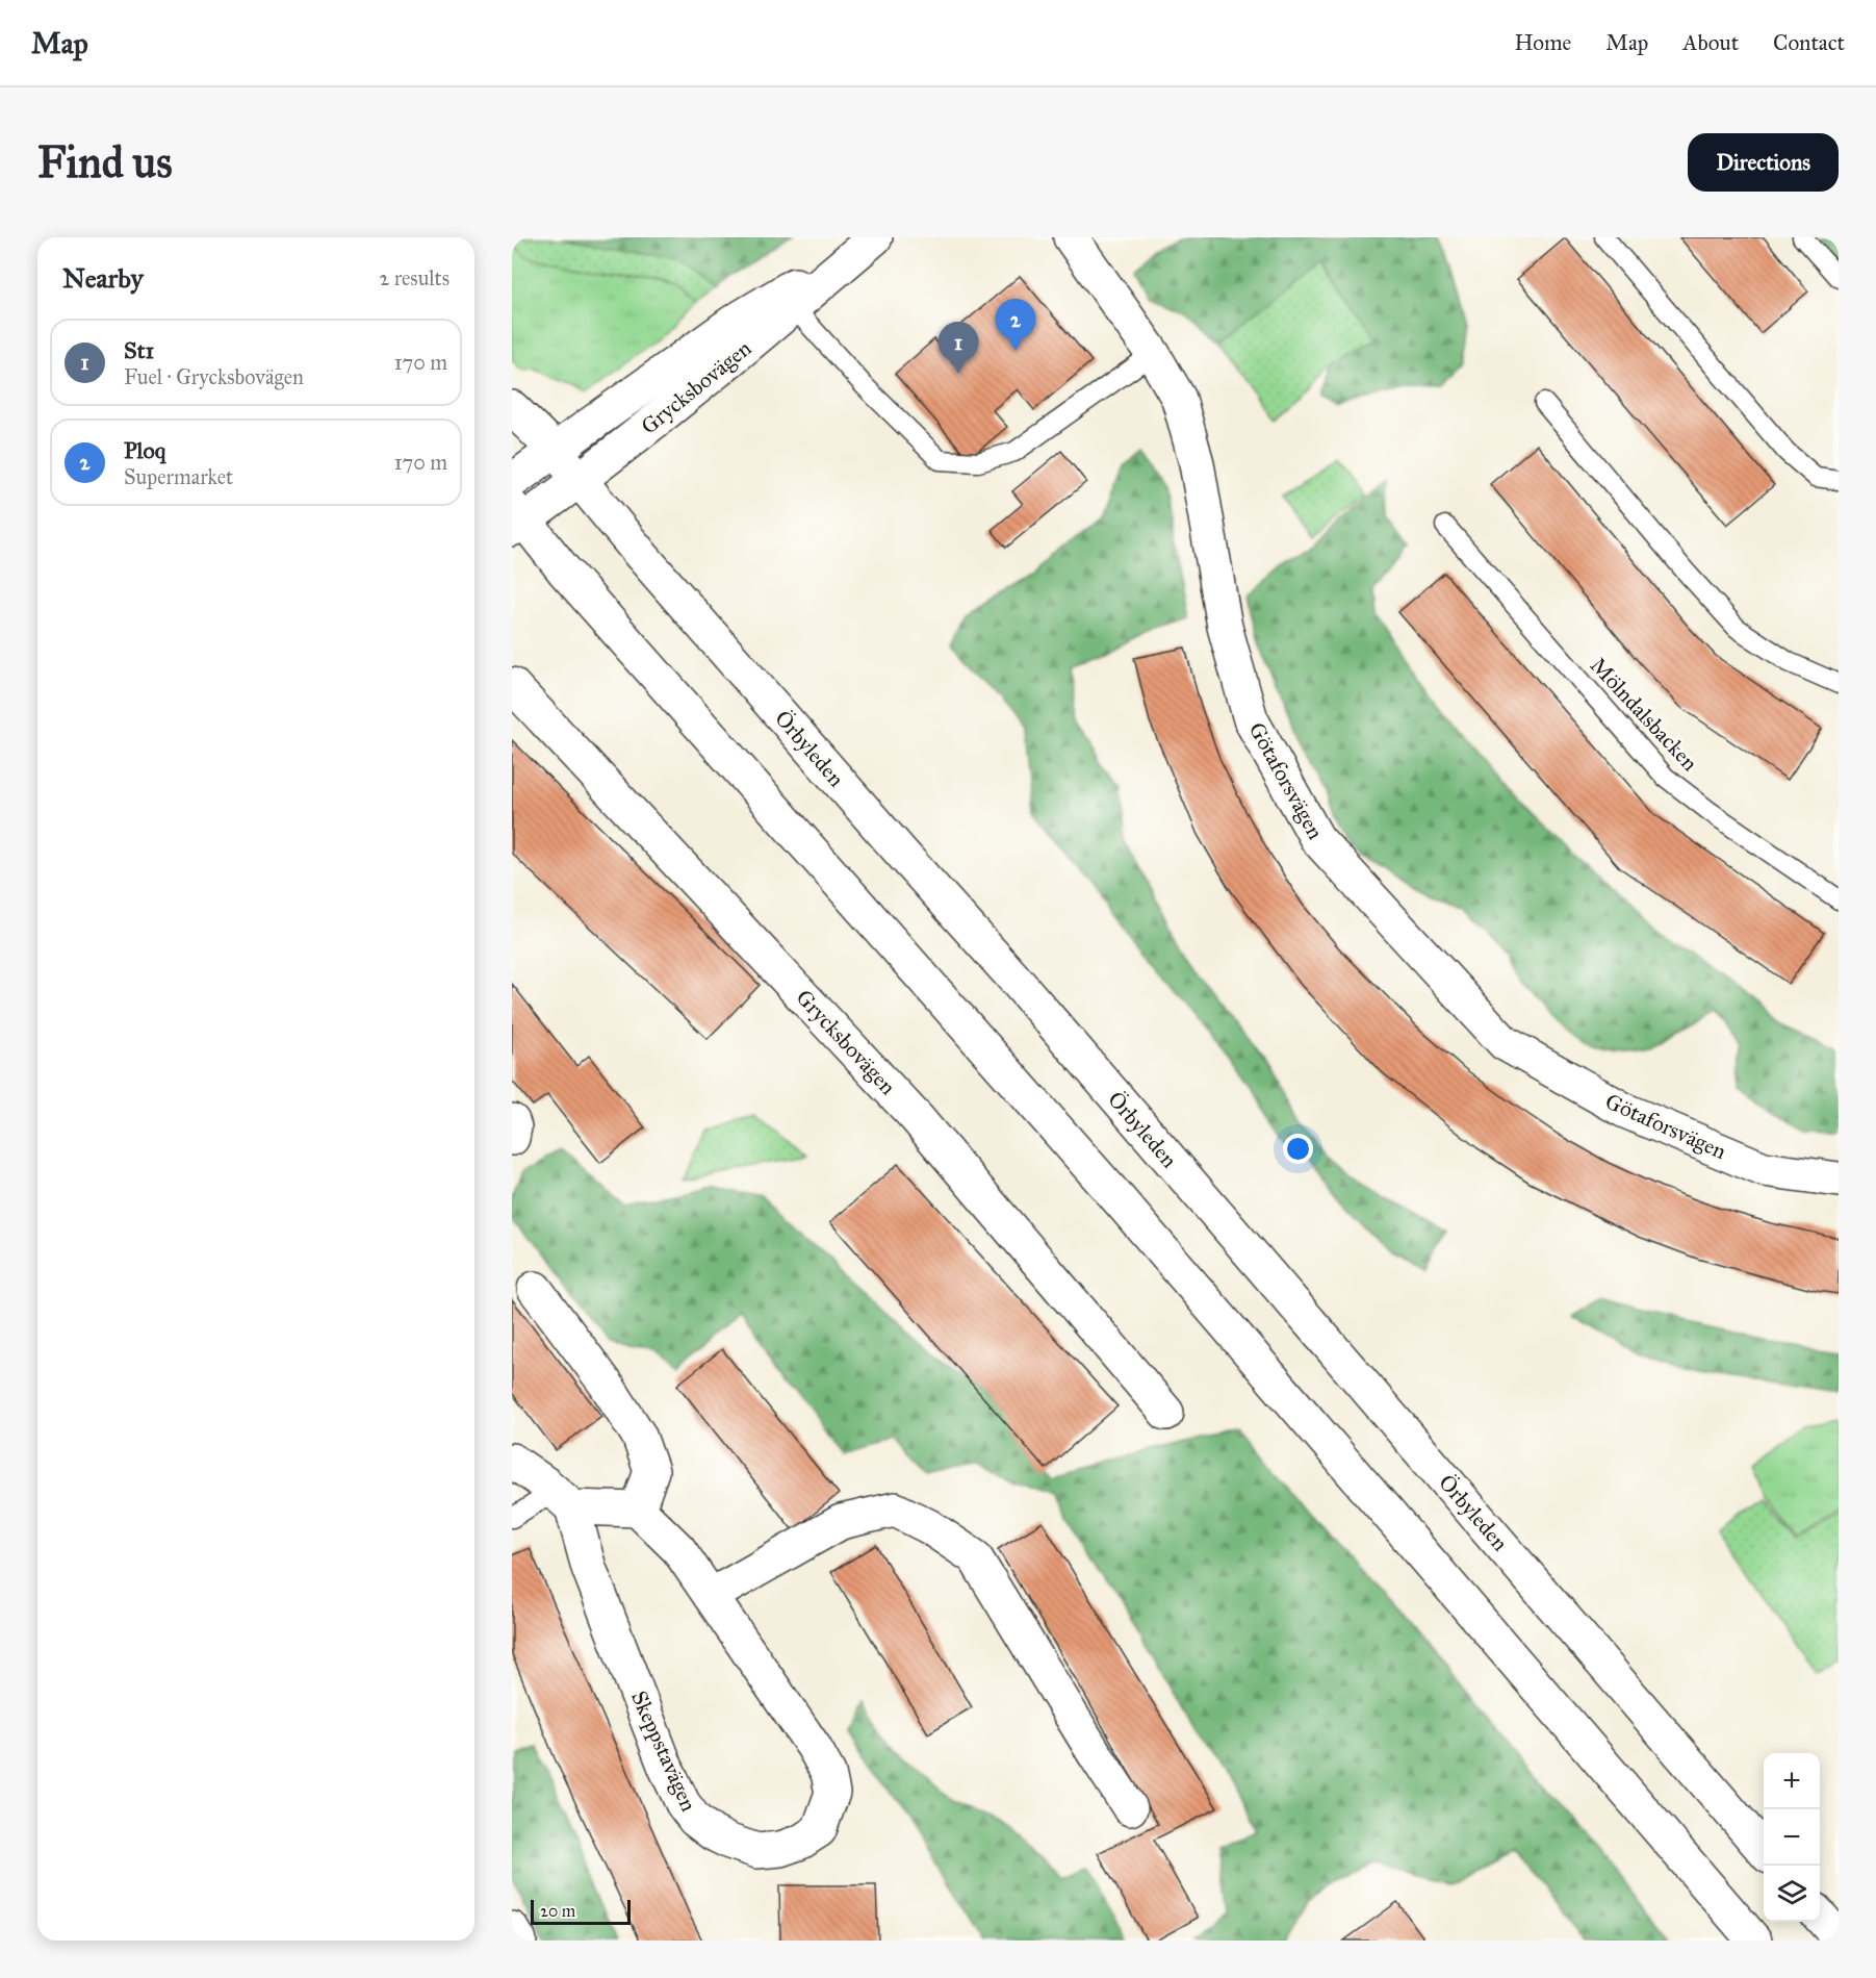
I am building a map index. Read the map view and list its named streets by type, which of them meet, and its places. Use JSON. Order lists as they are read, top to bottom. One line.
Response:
{"streets":{"street":["Grycksbovägen","Örbyleden","Götaforsvägen","Skeppstavägen"],"lane":["Mölndalsbacken"]},"crossings":[["Grycksbovägen","Örbyleden"]],"scale_bar":"20 m","page":{"header":"Map","nav":["Home","Map","About","Contact"],"buttons":"Directions","title":"Find us","heading":["Nearby","2 results"],"pins":["2","1"],"list":[{"mark":"1","name":"St1","note":"Fuel · Grycksbovägen","value":"170 m"},{"mark":"2","name":"Ploq","note":"Supermarket","value":"170 m"}],"map_buttons":["+","−"],"scale":"20 m"}}
